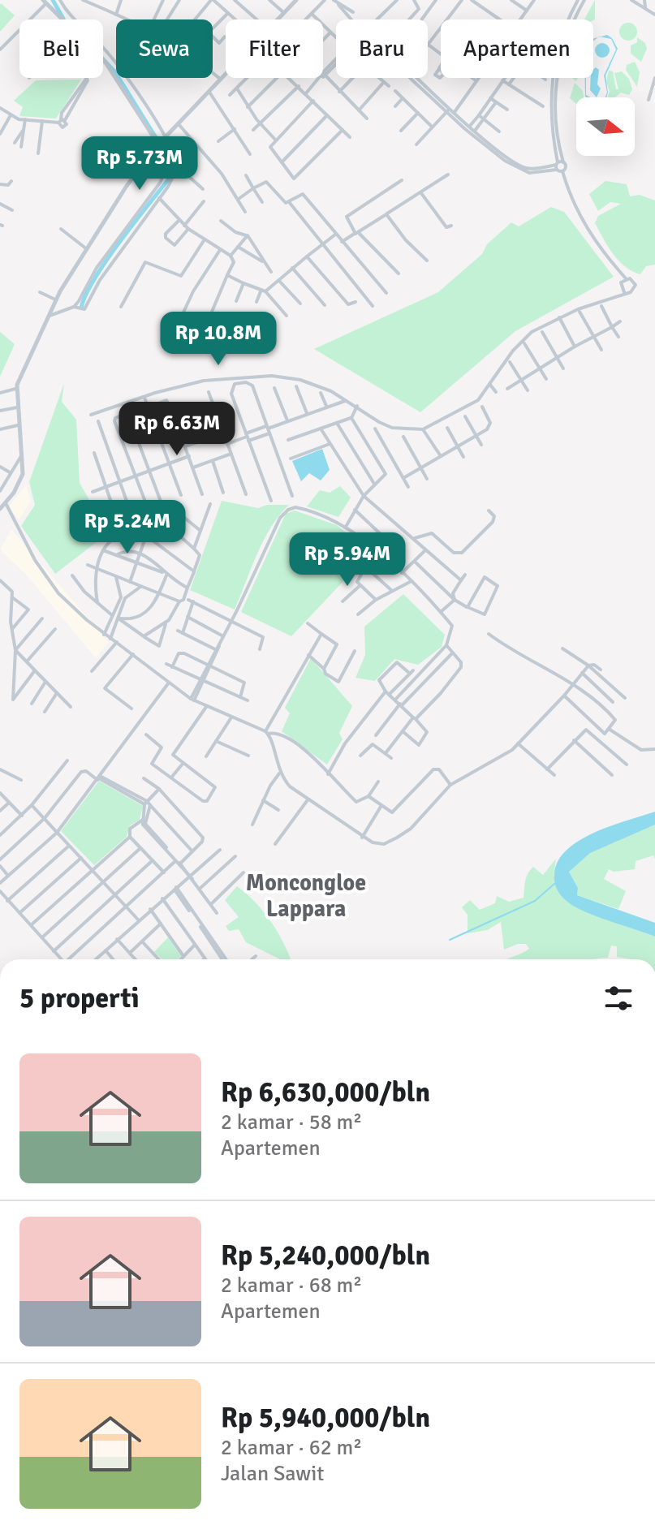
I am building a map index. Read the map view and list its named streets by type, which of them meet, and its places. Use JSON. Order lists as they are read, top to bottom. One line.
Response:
{"districts":["Moncongloe Lappara"],"north":"right","page":{"chip":["Beli","Sewa","Filter","Baru","Apartemen"],"price":["Rp 5.73M","Rp 10.8M","Rp 6.63M","Rp 5.24M","Rp 5.94M"],"heading":"5 properti","list":[{"name":"Rp 6,630,000/bln","note":"2 kamar · 58 m² · Apartemen"},{"name":"Rp 5,240,000/bln","note":"2 kamar · 68 m² · Apartemen"},{"name":"Rp 5,940,000/bln","note":"2 kamar · 62 m² · Jalan Sawit"}]}}
